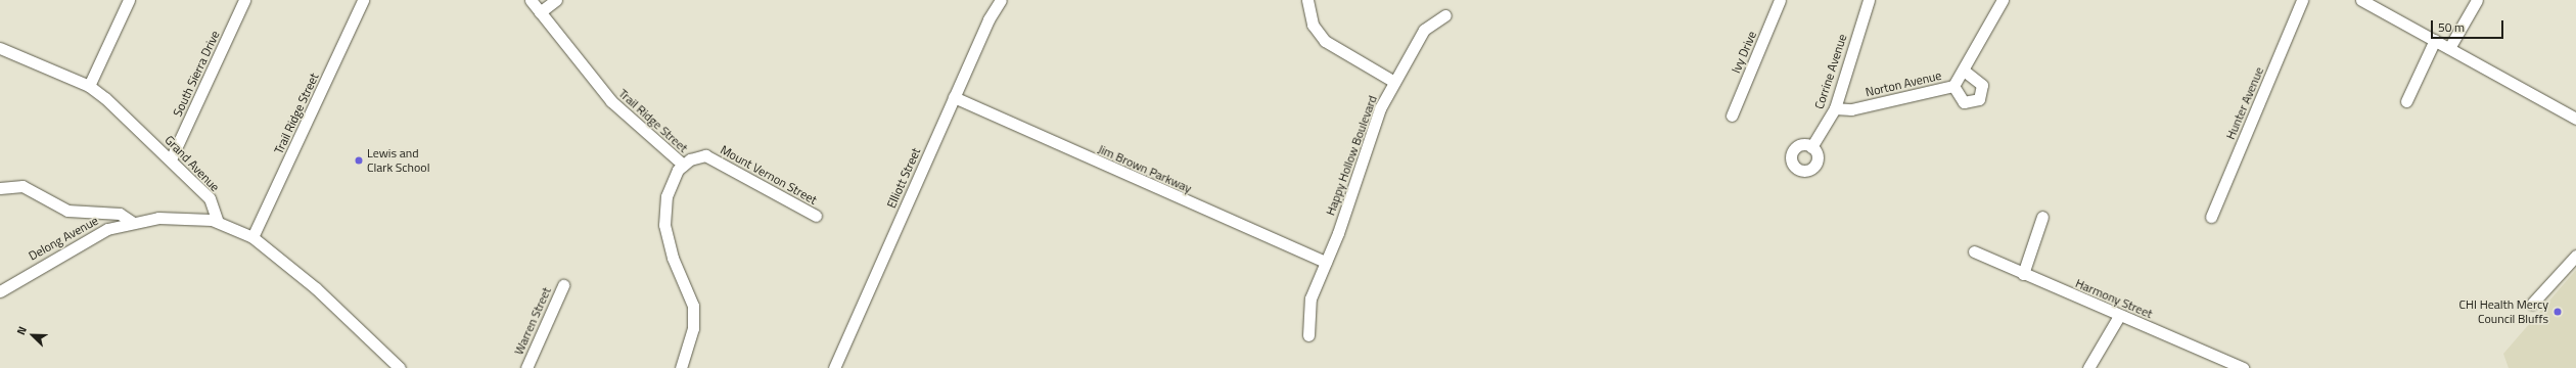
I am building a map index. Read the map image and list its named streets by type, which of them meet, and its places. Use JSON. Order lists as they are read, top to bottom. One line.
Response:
{"streets":{"street":["Ivy Drive","Corrine Avenue","South Sierra Drive","Norton Avenue","Hunter Avenue","Trail Ridge Street","Happy Hollow Boulevard","Grand Avenue","Jim Brown Parkway","Mount Vernon Street","Elliott Street","Delong Avenue","Harmony Street","Warren Street"]},"crossings":[["Corrine Avenue","Norton Avenue"],["South Sierra Drive","Grand Avenue"],["Trail Ridge Street","Mount Vernon Street"],["Happy Hollow Boulevard","Jim Brown Parkway"],["Grand Avenue","Delong Avenue"],["Jim Brown Parkway","Elliott Street"]],"places":["Lewis and Clark School","CHI Health Mercy Council Bluffs"],"scale_bar":"50 m","north":"top left"}
